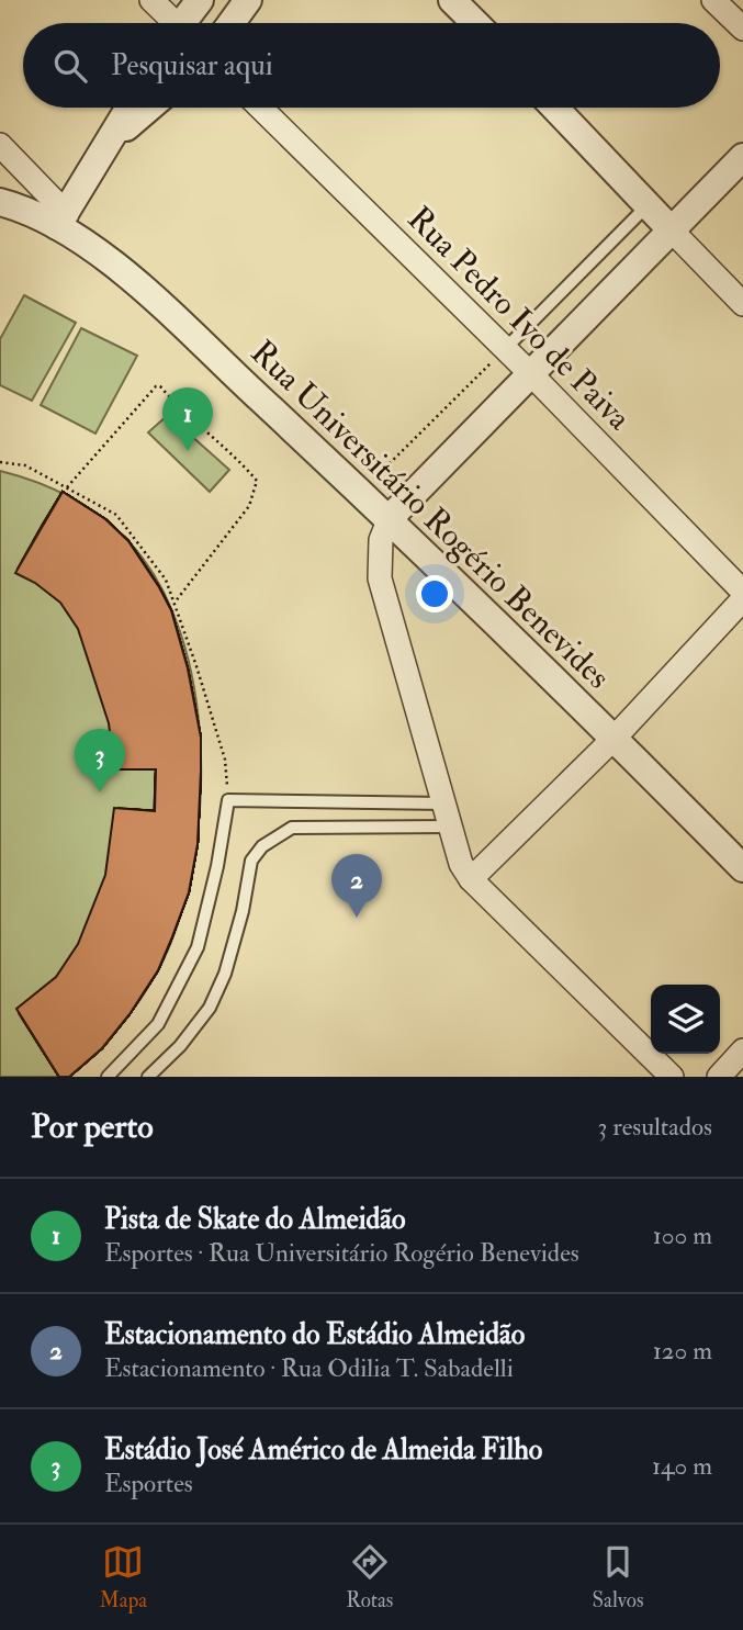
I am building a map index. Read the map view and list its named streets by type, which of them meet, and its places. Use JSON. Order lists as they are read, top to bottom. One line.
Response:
{"streets":{"street":["Rua Pedro Ivo de Paiva","Rua Universitário Rogério Benevides"]},"page":{"search":"Pesquisar aqui","pins":["1","3","2"],"heading":["Por perto","3 resultados"],"list":[{"mark":"1","name":"Pista de Skate do Almeidão","note":"Esportes · Rua Universitário Rogério Benevides","value":"100 m"},{"mark":"2","name":"Estacionamento do Estádio Almeidão","note":"Estacionamento · Rua Odilia T. Sabadelli","value":"120 m"},{"mark":"3","name":"Estádio José Américo de Almeida Filho","note":"Esportes","value":"140 m"}],"nav":["Mapa","Rotas","Salvos"]}}
